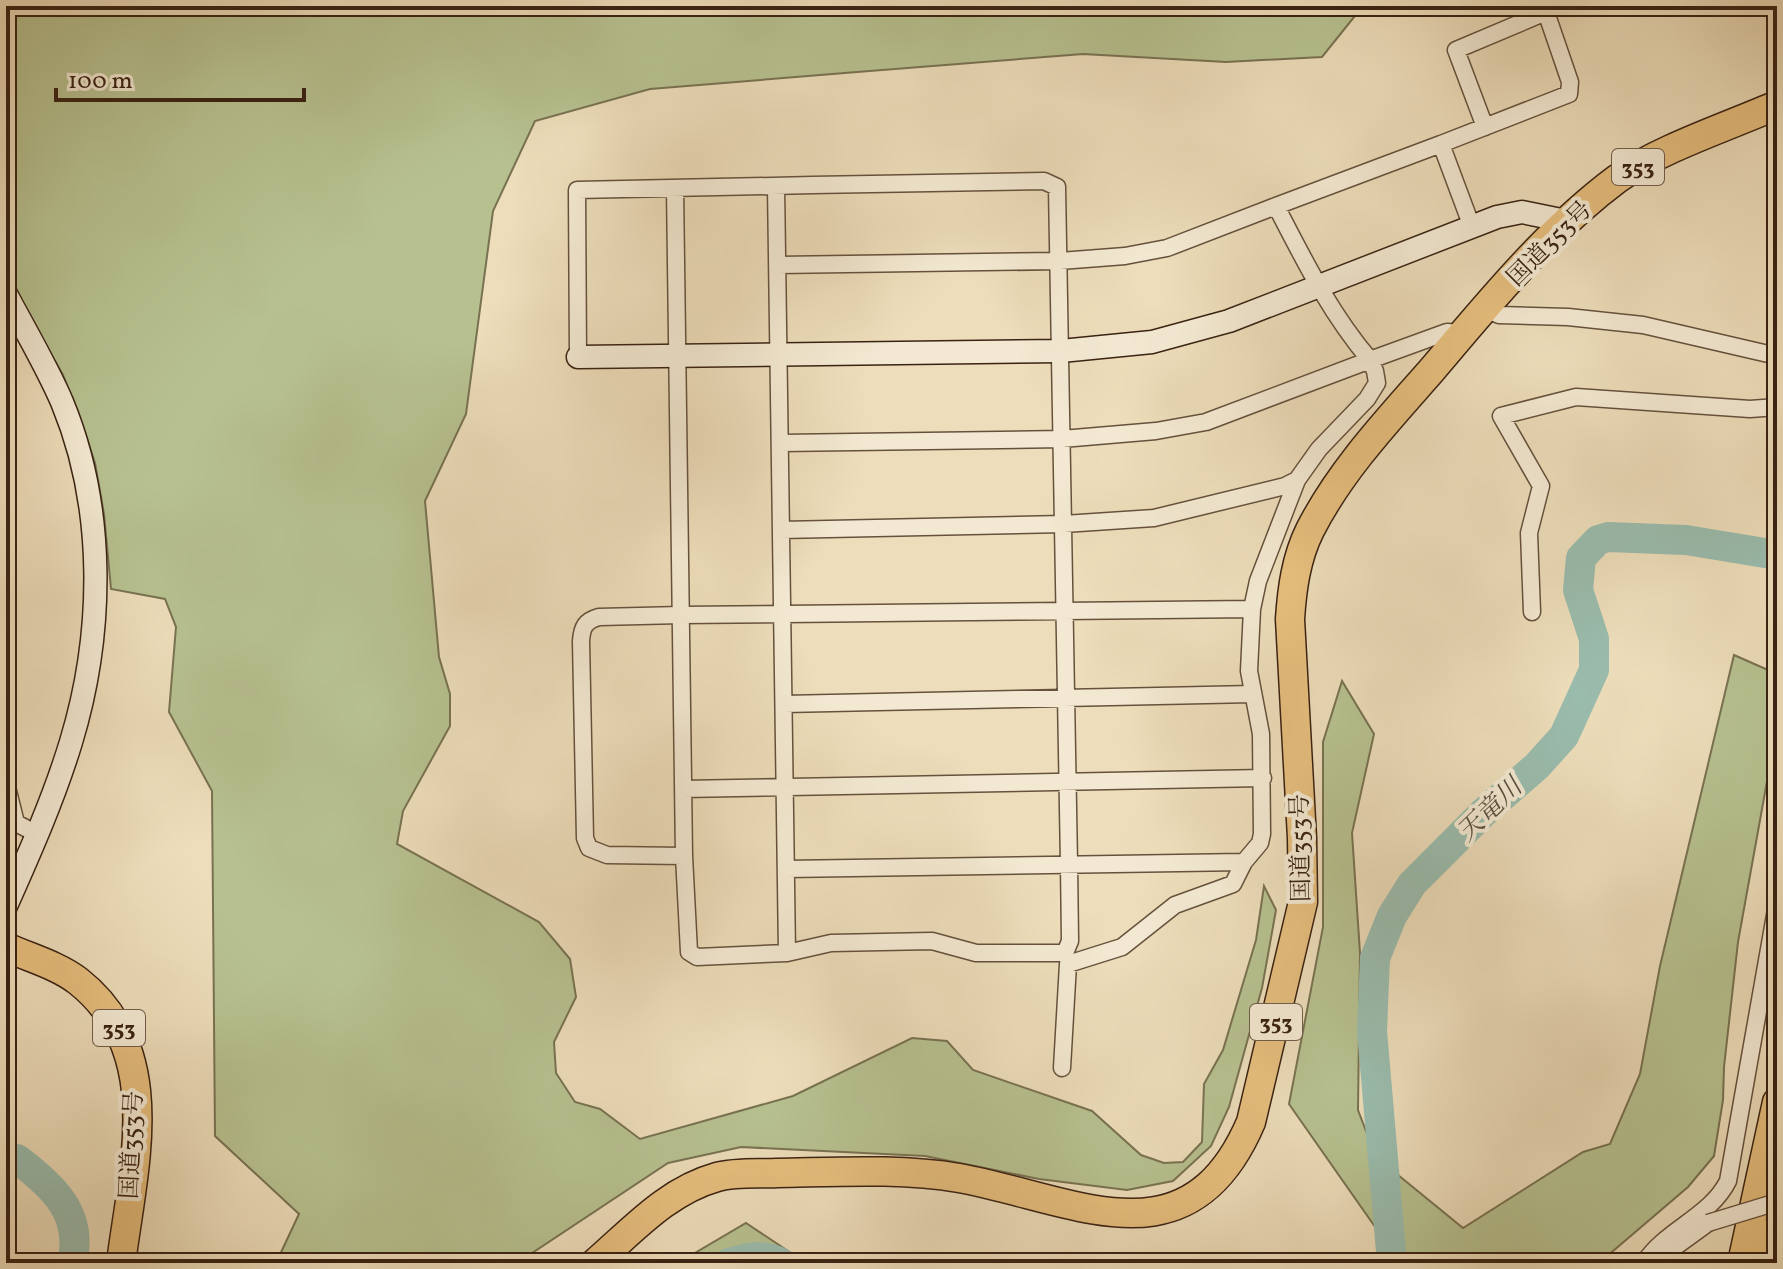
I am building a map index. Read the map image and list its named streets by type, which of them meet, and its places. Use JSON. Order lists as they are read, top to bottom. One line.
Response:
{"streets":{"highway":["353","国道353号"]},"water":["天竜川"],"scale_bar":"100 m"}
